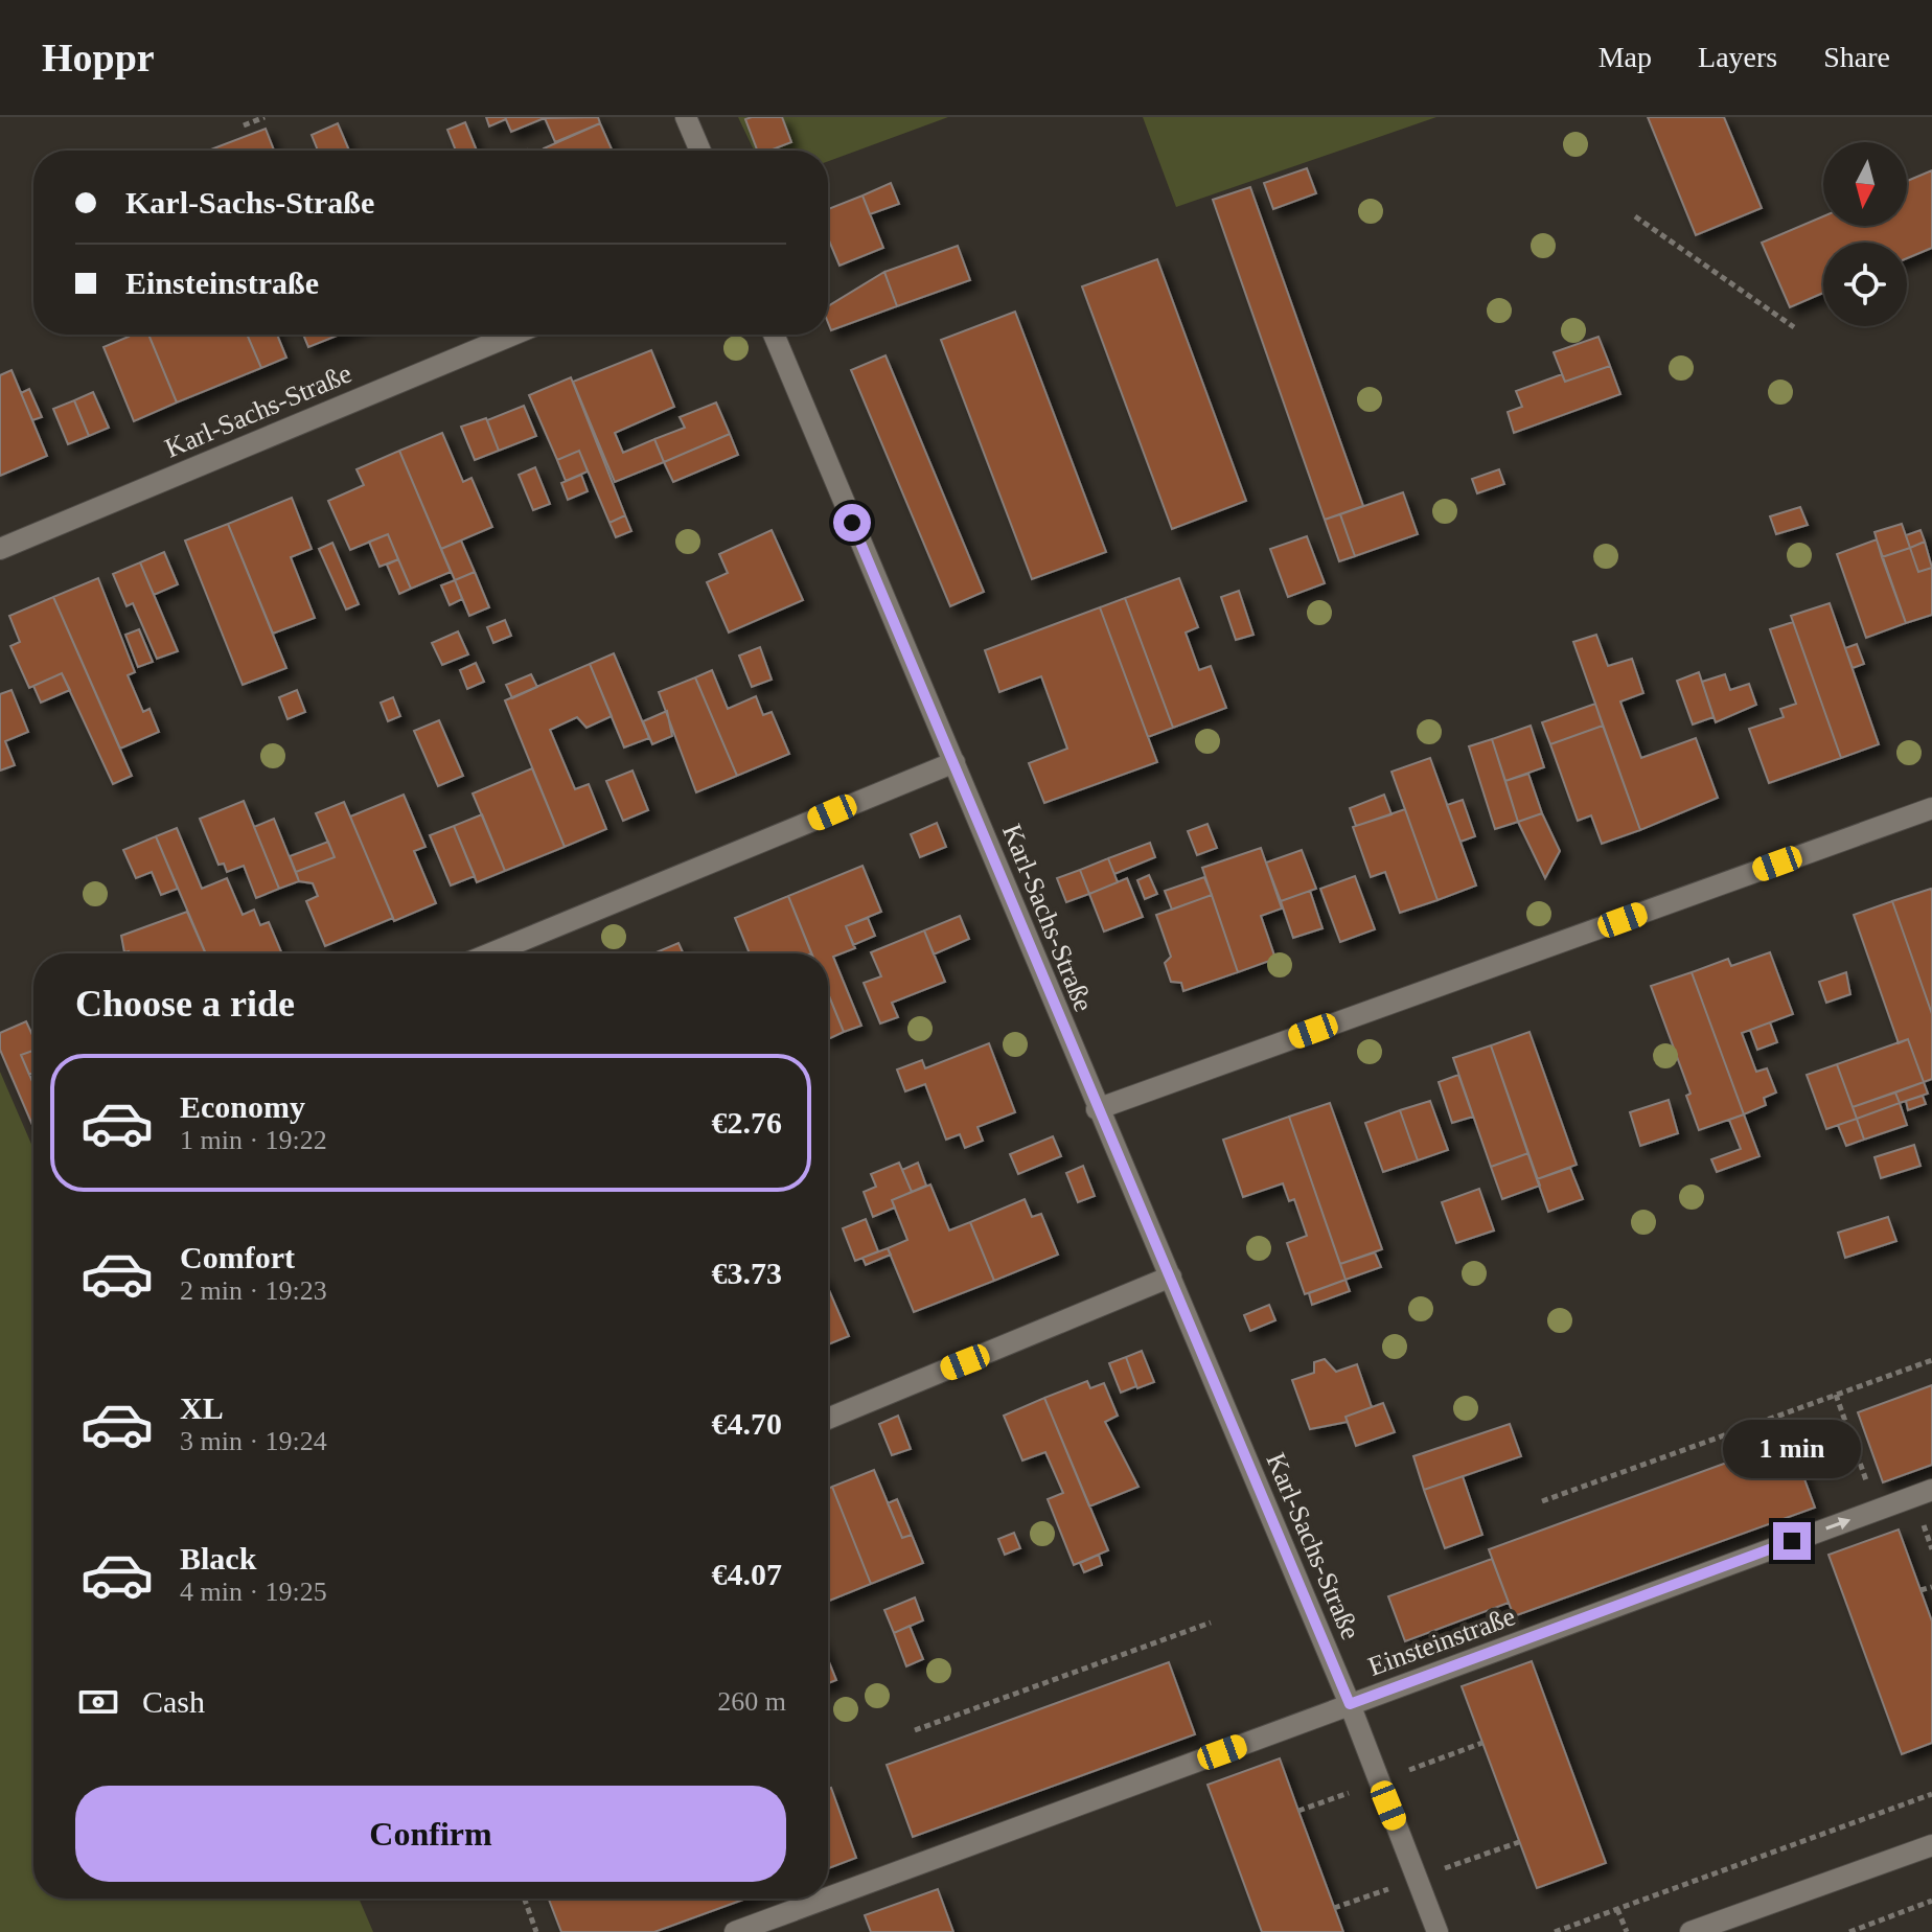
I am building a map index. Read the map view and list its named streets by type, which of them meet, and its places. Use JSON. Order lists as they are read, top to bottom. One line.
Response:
{"streets":{"street":["Karl-Sachs-Straße","Einsteinstraße"]},"crossings":[["Karl-Sachs-Straße","Einsteinstraße"]],"one_way":["Einsteinstraße"],"north":"bottom","page":{"header":"Hoppr","nav":["Map","Layers","Share"],"banner":["Karl-Sachs-Straße","Einsteinstraße"],"heading":"Choose a ride","list":[{"name":"Economy","note":"1 min · 19:22","value":"€2.76"},{"name":"Comfort","note":"2 min · 19:23","value":"€3.73"},{"name":"XL","note":"3 min · 19:24","value":"€4.70"},{"name":"Black","note":"4 min · 19:25","value":"€4.07"}],"bubble":"1 min","pay":["Cash","260 m"],"buttons":"Confirm"}}
